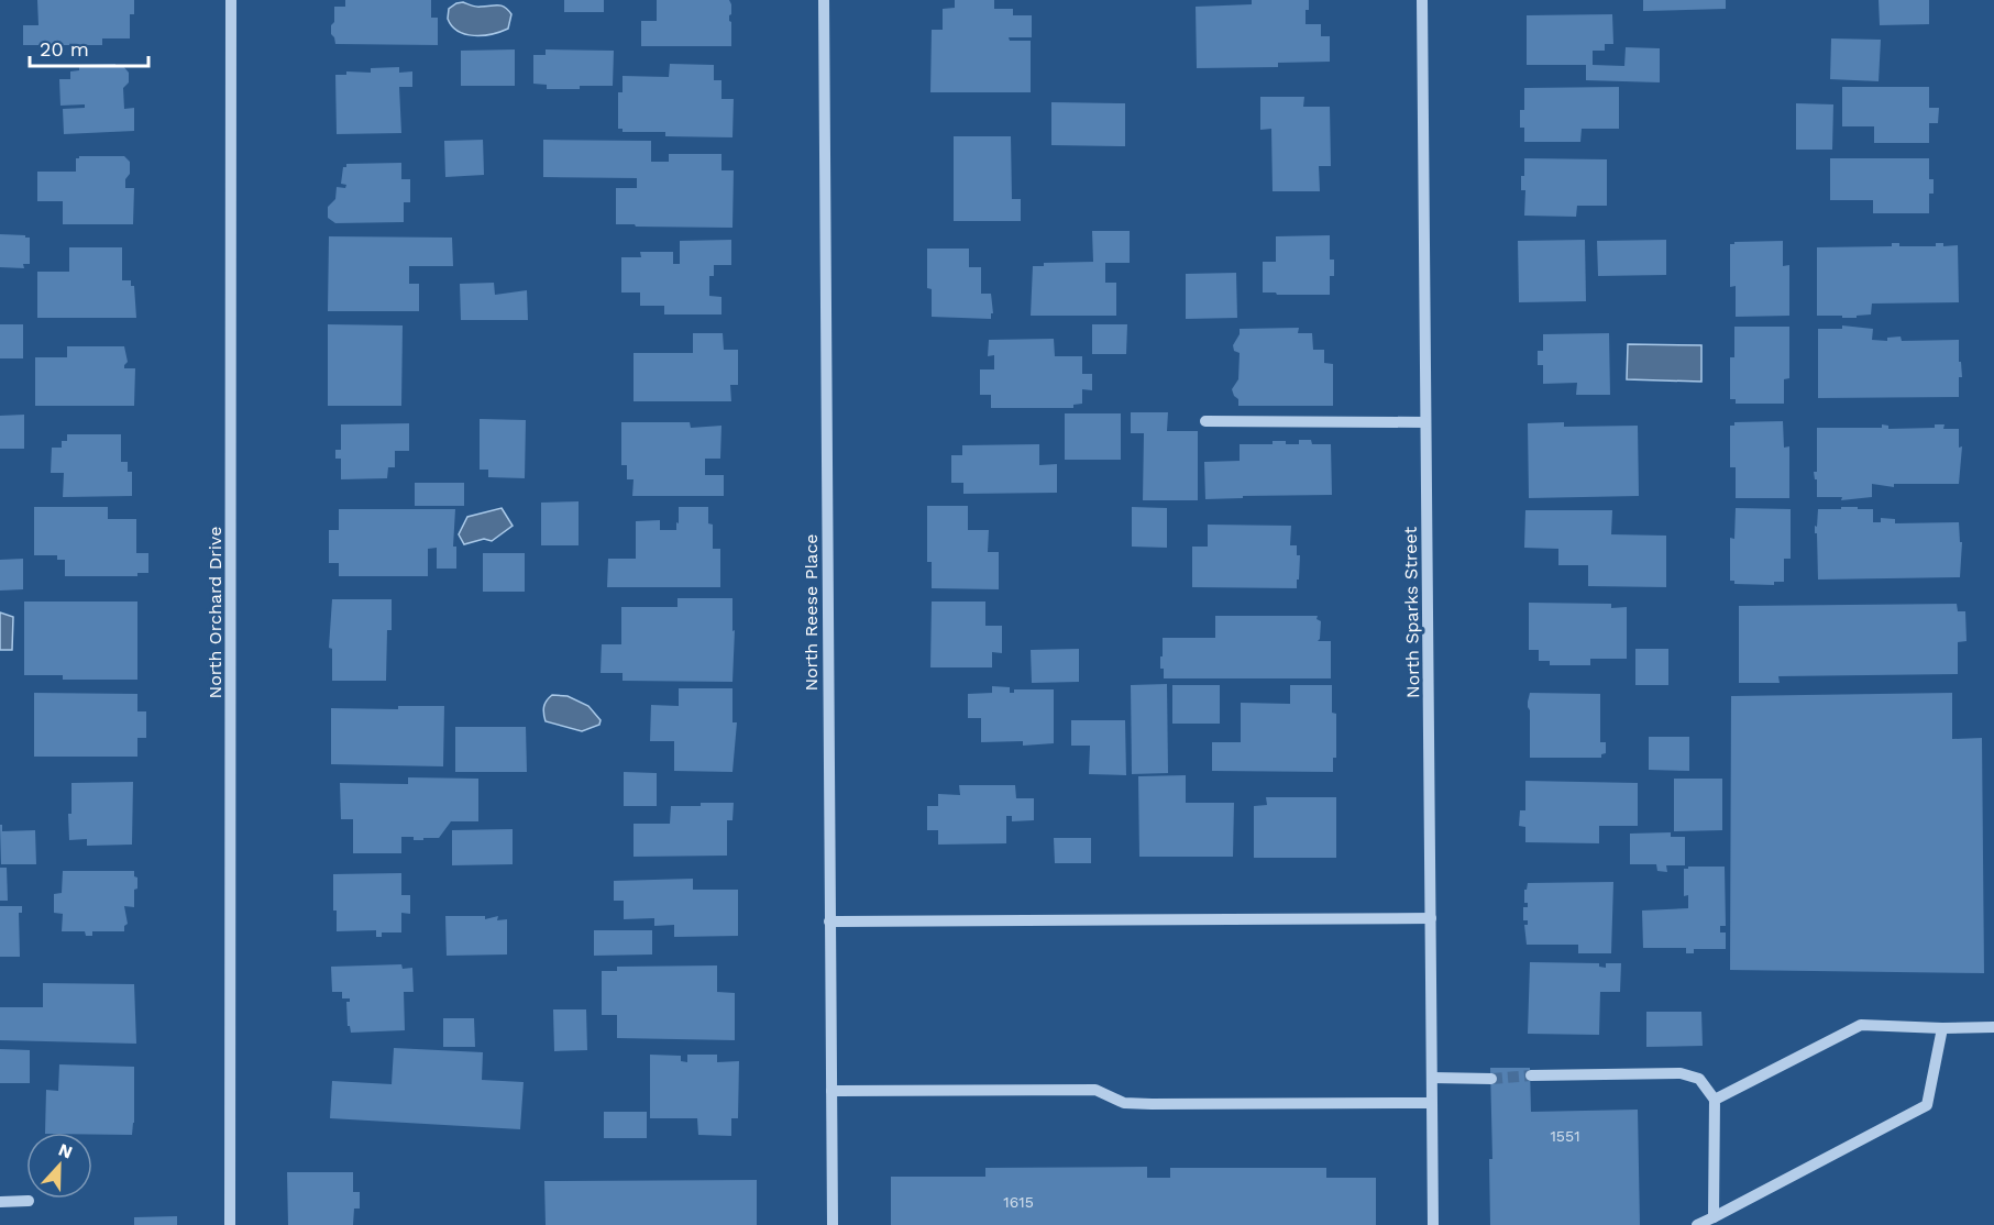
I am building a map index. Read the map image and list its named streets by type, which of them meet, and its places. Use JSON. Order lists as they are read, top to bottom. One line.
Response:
{"streets":{"street":["North Orchard Drive","North Reese Place","North Sparks Street"]},"house_numbers":["1551","1615"],"scale_bar":"20 m","north":"top"}
